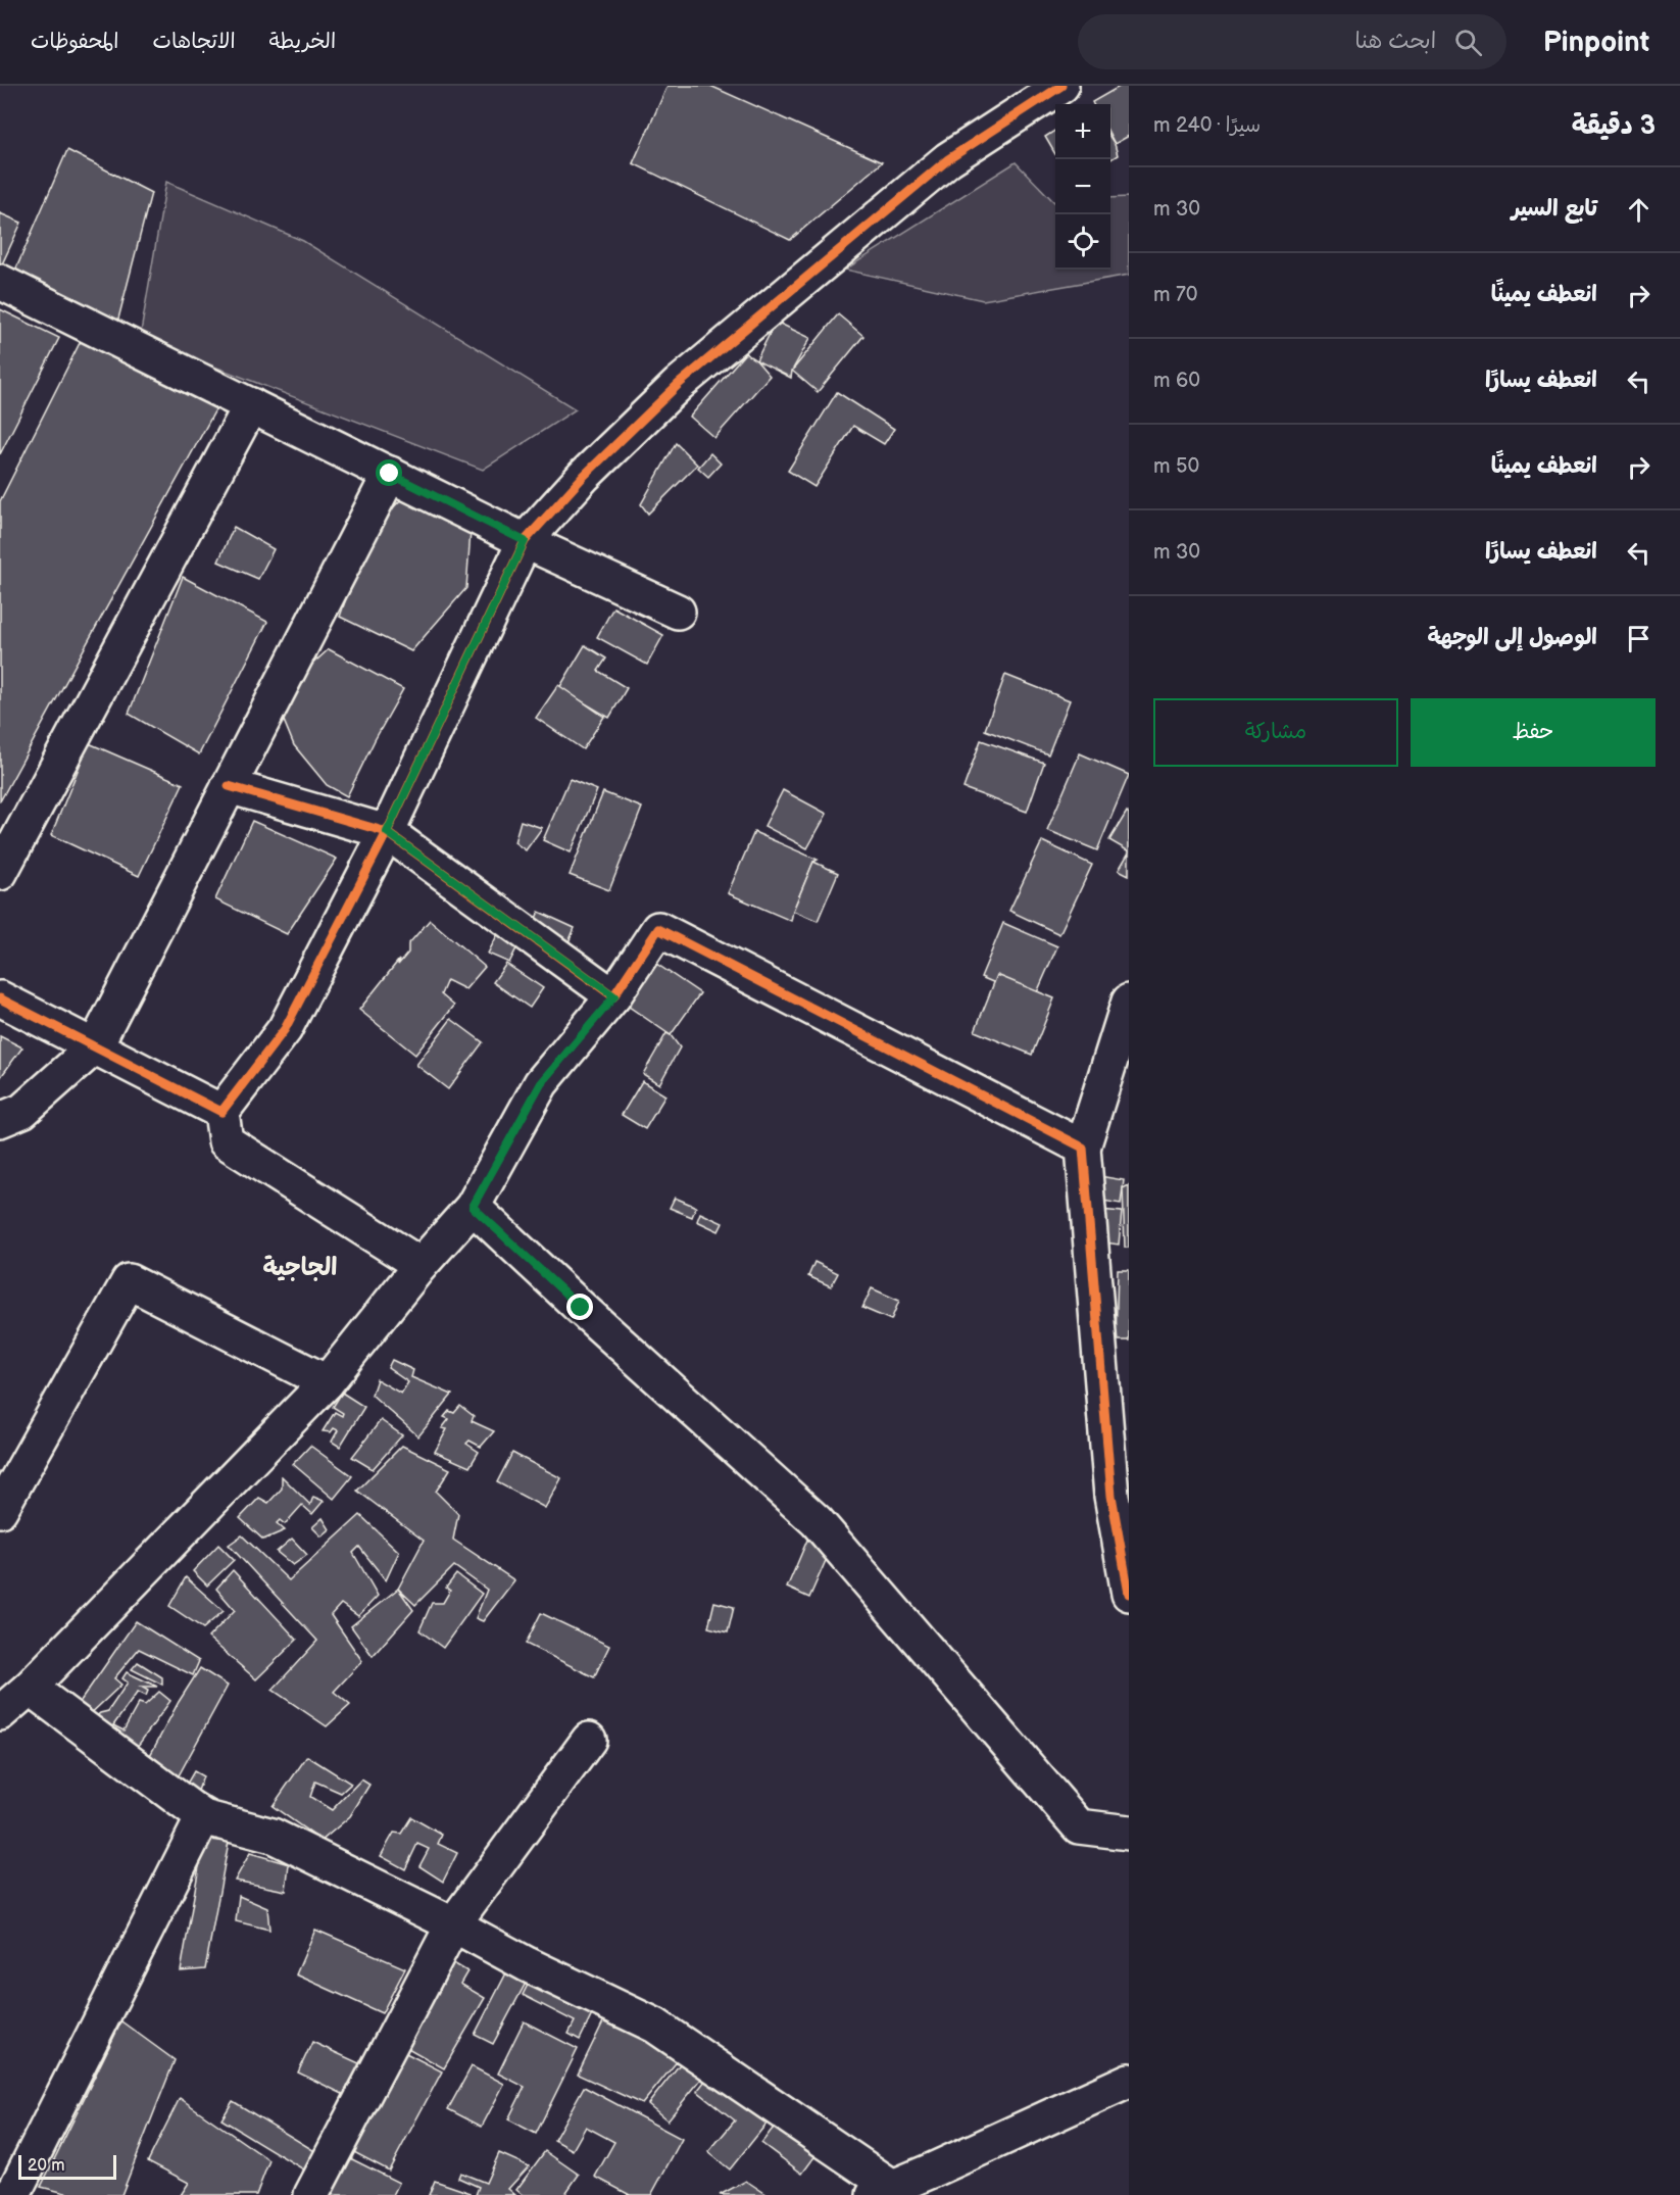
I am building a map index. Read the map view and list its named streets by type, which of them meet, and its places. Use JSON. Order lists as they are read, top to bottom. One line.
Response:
{"districts":["الجاجية"],"scale_bar":"20 m","page":{"header":"Pinpoint","search":"ابحث هنا","nav":["الخريطة","الاتجاهات","المحفوظات"],"heading":["3 دقيقة","سيرًا · 240 m"],"map_buttons":["+","−"],"list":[["تابع السير","30 m"],["انعطف يمينًا","70 m"],["انعطف يسارًا","60 m"],["انعطف يمينًا","50 m"],["انعطف يسارًا","30 m"],"الوصول إلى الوجهة"],"buttons":["حفظ","مشاركة"],"scale":"20 m"}}
